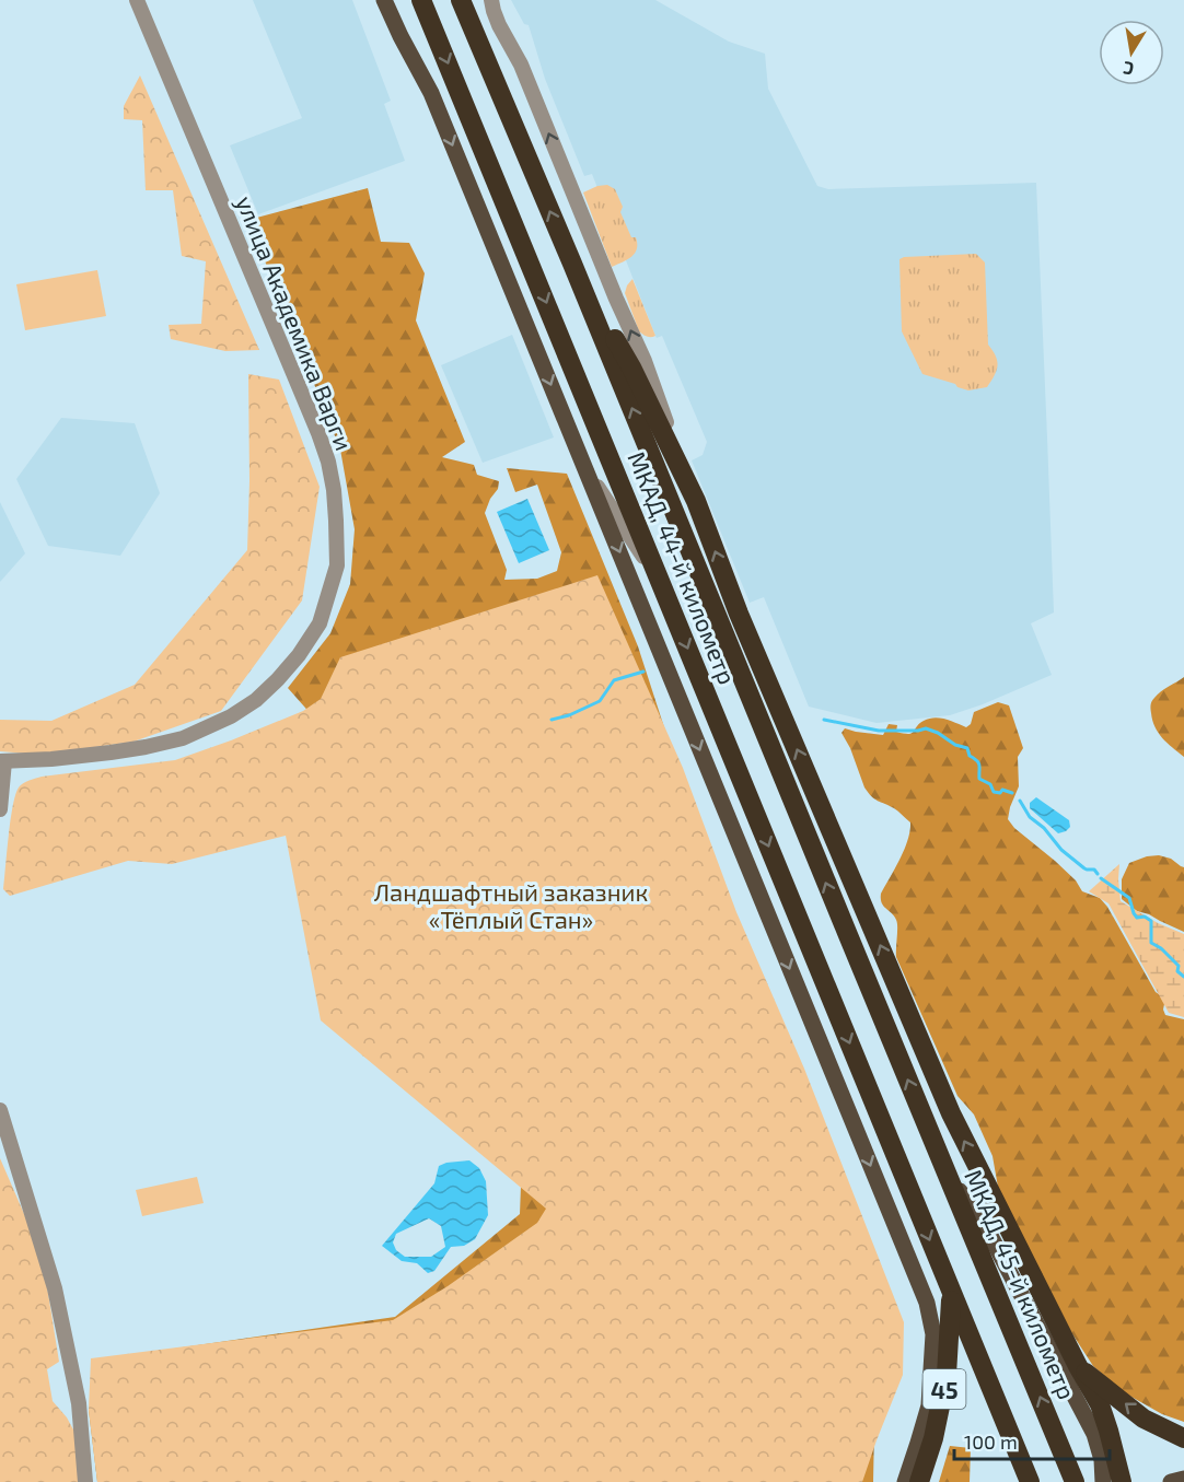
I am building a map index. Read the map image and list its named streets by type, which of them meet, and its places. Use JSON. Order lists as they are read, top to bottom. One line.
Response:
{"streets":{"highway":["МКАД, 44-й километр","МКАД, 45-й километр","45"],"street":["улица Академика Варги"]},"crossings":[["МКАД, 44-й километр","МКАД, 45-й километр"],["МКАД, 44-й километр","45"]],"parks":["Ландшафтный заказник «Тёплый Стан»"],"scale_bar":"100 m","north":"bottom"}
